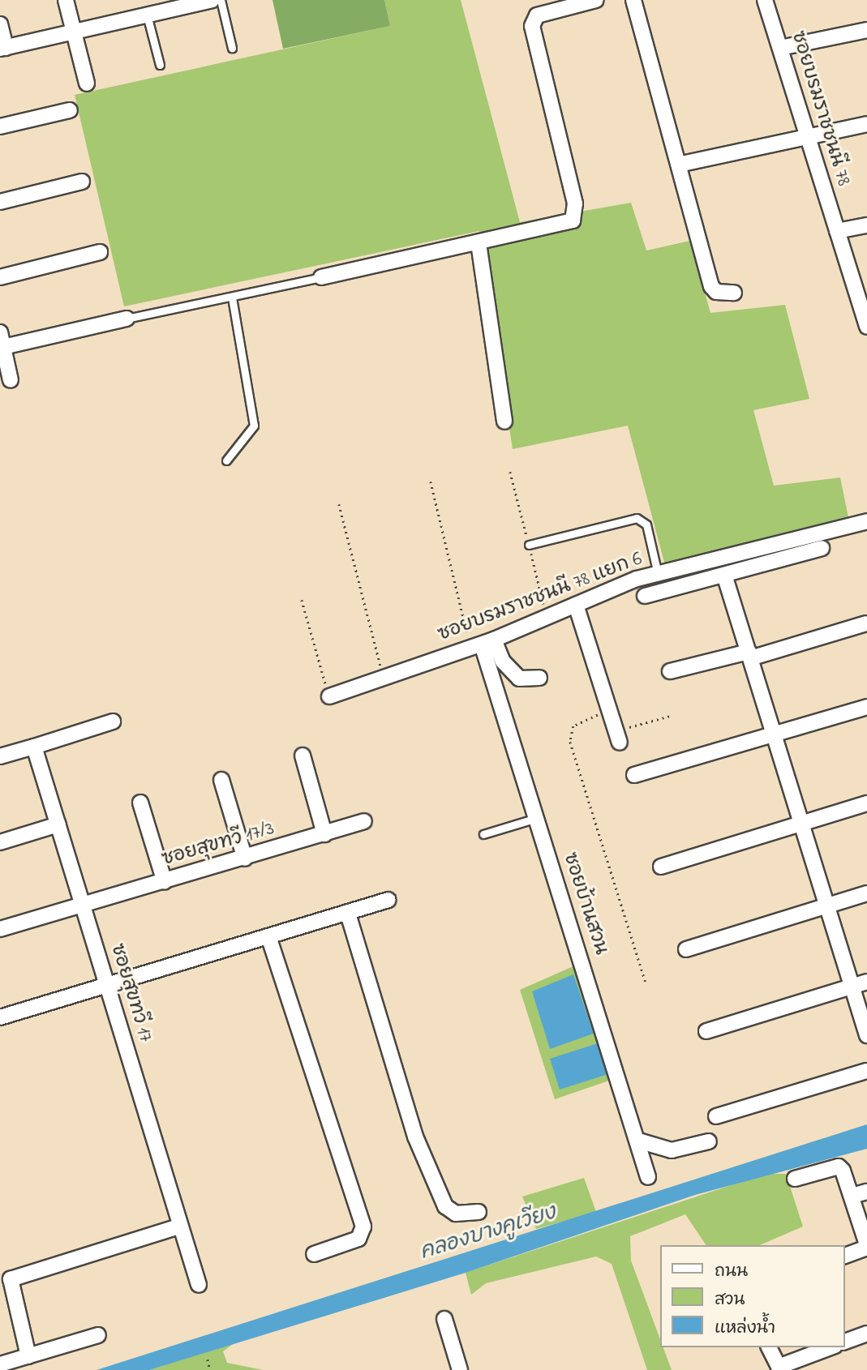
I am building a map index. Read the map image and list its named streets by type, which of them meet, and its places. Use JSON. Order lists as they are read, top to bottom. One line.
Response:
{"streets":{"street":["ซอยบรมราชชนนี 78","ซอยบรมราชชนนี 78 แยก 6","ซอยสุขทวี 17/3","ซอยบ้านสวน","ซอยสุขทวี 17"]},"crossings":[["ซอยบรมราชชนนี 78 แยก 6","ซอยบ้านสวน"],["ซอยสุขทวี 17/3","ซอยสุขทวี 17"]],"water":["คลองบางคูเวียง"],"legend":["ถนน","สวน","แหล่งน้ำ"]}
